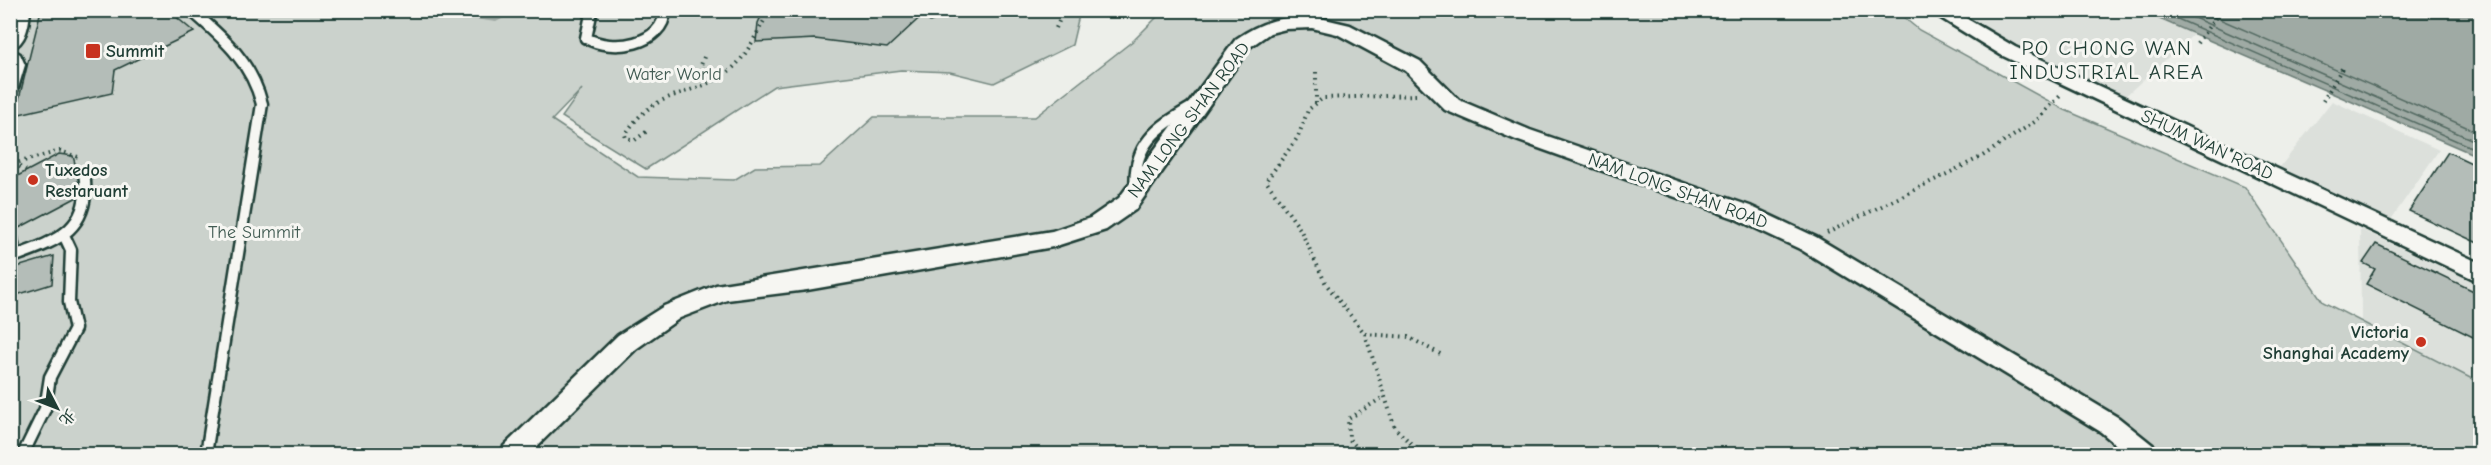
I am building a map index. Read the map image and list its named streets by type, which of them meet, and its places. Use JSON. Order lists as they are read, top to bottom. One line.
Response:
{"streets":{"street":["NAM LONG SHAN ROAD","SHUM WAN ROAD"]},"districts":["PO CHONG WAN INDUSTRIAL AREA"],"parks":["Water World","The Summit"],"places":{"transit":["Summit"],"other":["Tuxedos Restaruant","Victoria Shanghai Academy"]},"north":"bottom right"}
